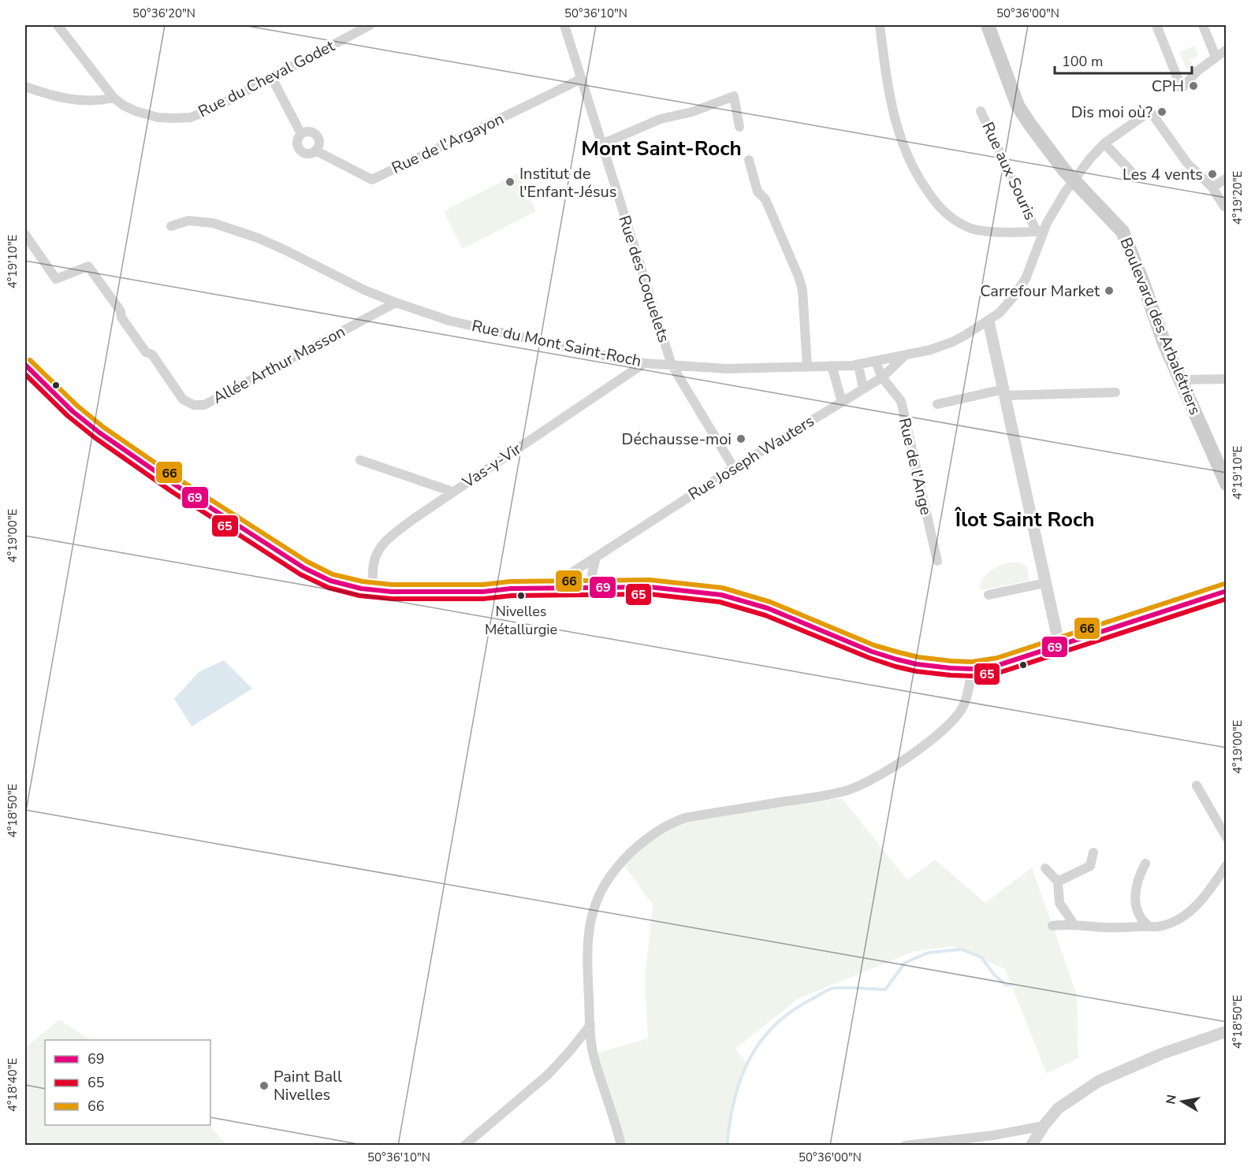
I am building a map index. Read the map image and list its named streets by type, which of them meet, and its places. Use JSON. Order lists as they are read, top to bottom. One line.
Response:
{"streets":{"main road":["Boulevard des Arbalétriers"],"street":["Rue du Cheval Godet","Rue de l'Argayon","Rue aux Souris","Rue des Coquelets","Rue du Mont Saint-Roch","Allée Arthur Masson","Rue Joseph Wauters","Vas-y-Vir","Rue de l'Ange"]},"crossings":[["Rue de l'Argayon","Rue des Coquelets"],["Rue aux Souris","Rue du Mont Saint-Roch"],["Rue des Coquelets","Rue du Mont Saint-Roch"],["Rue des Coquelets","Rue Joseph Wauters"],["Boulevard des Arbalétriers","Rue du Mont Saint-Roch"],["Rue du Mont Saint-Roch","Allée Arthur Masson"],["Rue du Mont Saint-Roch","Rue Joseph Wauters"],["Rue du Mont Saint-Roch","Vas-y-Vir"],["Rue du Mont Saint-Roch","Rue de l'Ange"],["Rue Joseph Wauters","Rue de l'Ange"]],"districts":["Mont Saint-Roch","Îlot Saint Roch"],"places":["CPH","Dis moi où?","Les 4 vents","Institut de l'Enfant-Jésus","Carrefour Market","Déchausse-moi","Nivelles Métallurgie","Paint Ball Nivelles"],"lines":["transit line 66","transit line 69","transit line 65"],"legend":["69","65","66"],"scale_bar":"100 m","north":"left","coordinates":["50°36'20\"N","50°36'10\"N","50°36'00\"N","4°19'20\"E","4°19'10\"E","4°19'00\"E","4°18'50\"E","4°18'40\"E"]}
